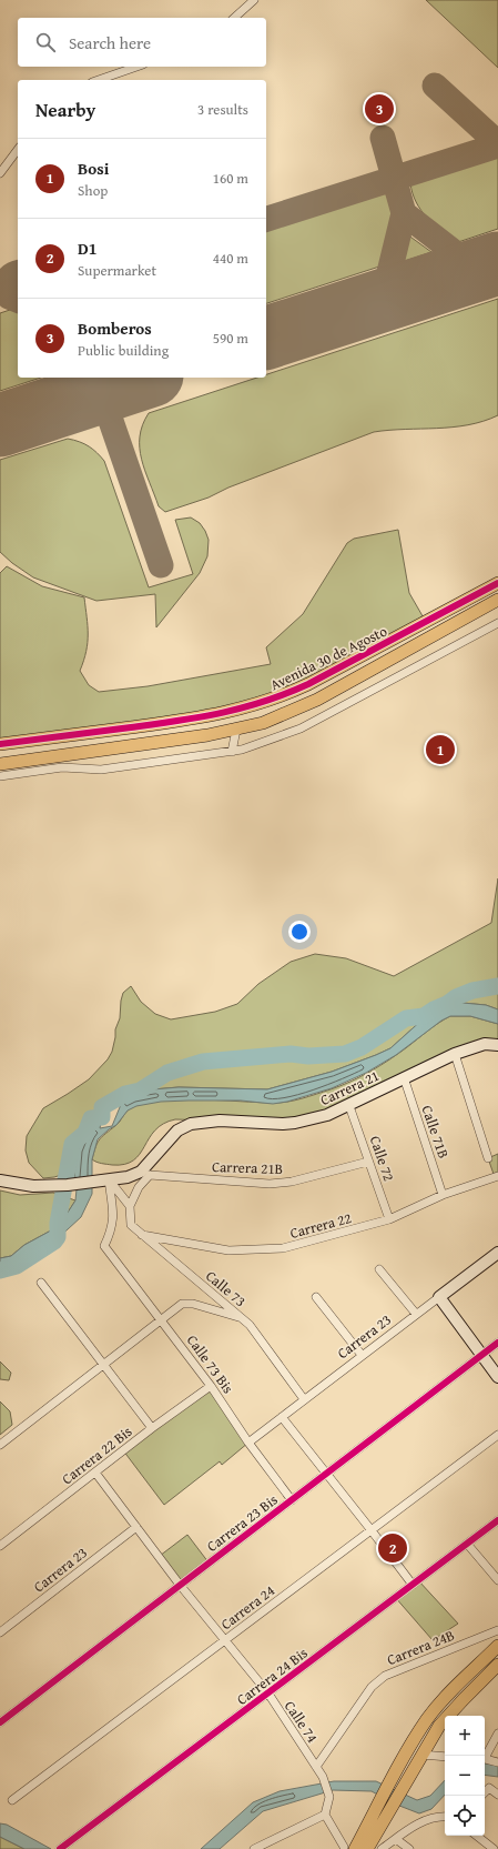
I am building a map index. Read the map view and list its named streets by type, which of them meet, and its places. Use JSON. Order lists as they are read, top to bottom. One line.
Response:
{"streets":{"main road":["Avenida 30 de Agosto"],"street":["Carrera 21","Calle 71B","Calle 72","Carrera 21B","Carrera 22","Calle 73","Carrera 23","Calle 73 Bis","Carrera 22 Bis","Carrera 23 Bis","Carrera 24","Carrera 24B","Carrera 24 Bis","Calle 74"]},"crossings":[["Carrera 21","Calle 71B"],["Carrera 21","Calle 72"],["Carrera 21","Carrera 21B"],["Carrera 21","Calle 73"],["Carrera 21","Calle 73 Bis"],["Calle 71B","Carrera 22"],["Calle 72","Carrera 21B"],["Calle 72","Carrera 22"],["Carrera 22","Calle 73"],["Calle 73","Carrera 23"],["Calle 73","Calle 73 Bis"],["Carrera 23","Calle 73 Bis"],["Carrera 23","Calle 74"],["Calle 73 Bis","Carrera 22 Bis"],["Calle 73 Bis","Carrera 23 Bis"],["Carrera 22 Bis","Calle 74"],["Carrera 23 Bis","Calle 74"],["Carrera 24","Calle 74"],["Carrera 24B","Calle 74"],["Carrera 24 Bis","Calle 74"]],"page":{"search":"Search here","heading":["Nearby","3 results"],"pins":["3","1","2"],"list":[{"mark":"1","name":"Bosi","note":"Shop","value":"160 m"},{"mark":"2","name":"D1","note":"Supermarket","value":"440 m"},{"mark":"3","name":"Bomberos","note":"Public building","value":"590 m"}],"map_buttons":["+","−"]}}
